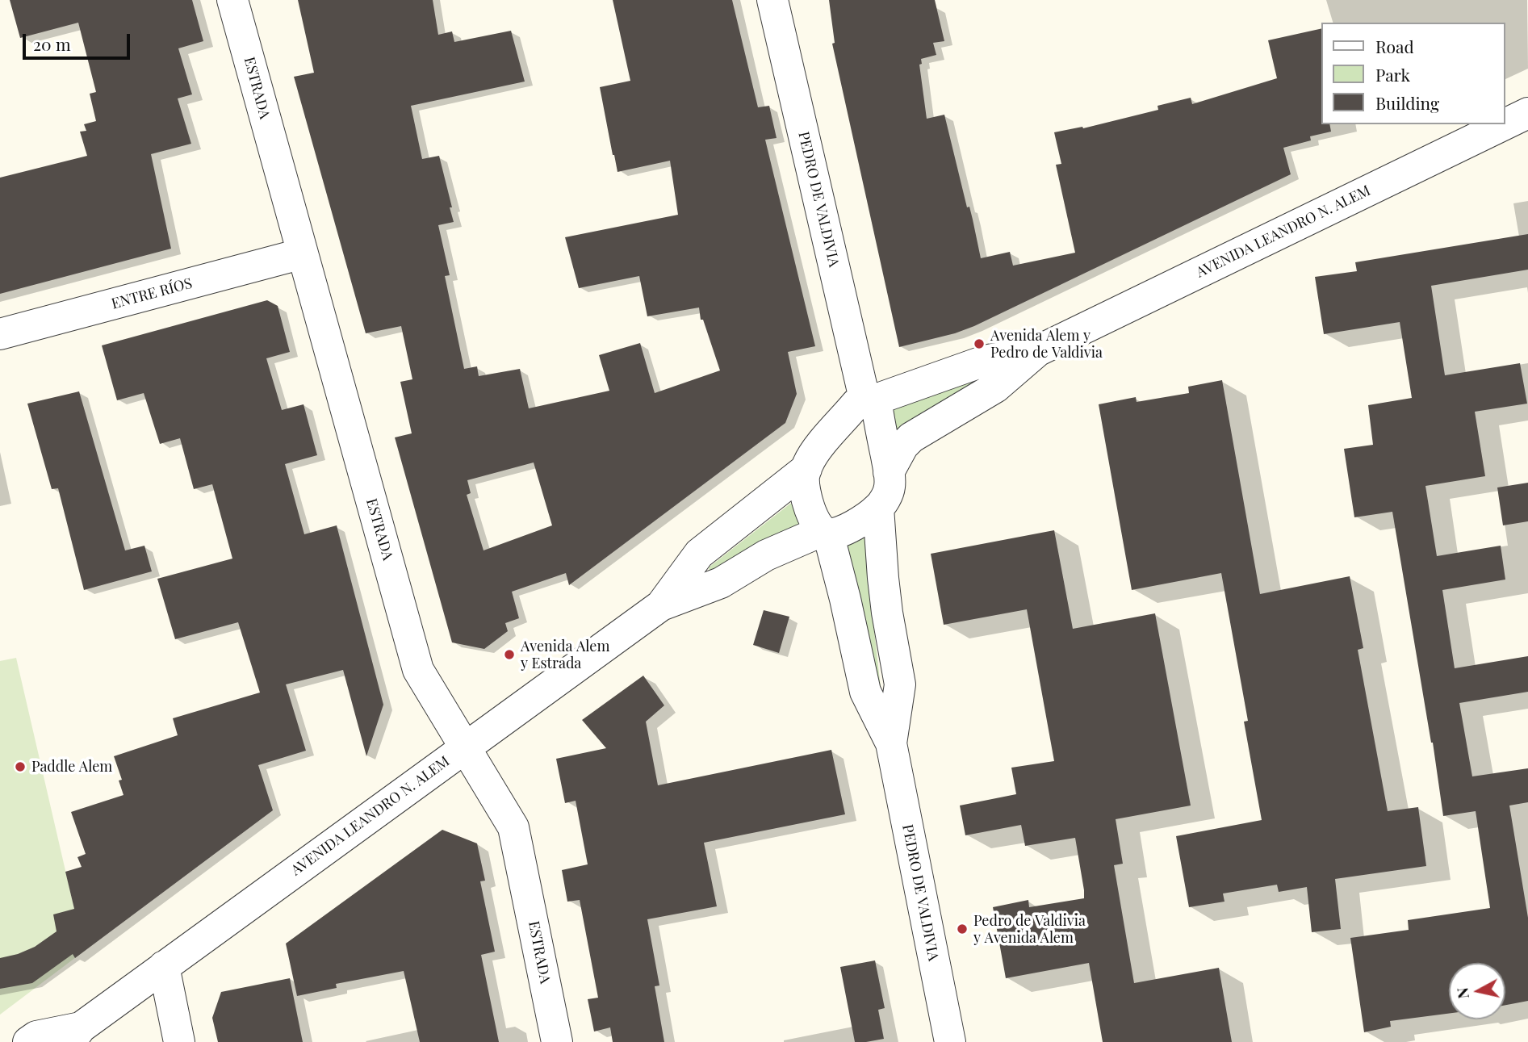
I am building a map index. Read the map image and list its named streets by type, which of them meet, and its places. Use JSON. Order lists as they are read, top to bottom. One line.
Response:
{"streets":{"street":["ESTRADA","PEDRO DE VALDIVIA","AVENIDA LEANDRO N. ALEM","ENTRE RÍOS"]},"crossings":[["ESTRADA","AVENIDA LEANDRO N. ALEM"],["ESTRADA","ENTRE RÍOS"],["PEDRO DE VALDIVIA","AVENIDA LEANDRO N. ALEM"]],"places":["Avenida Alem y Pedro de Valdivia","Avenida Alem y Estrada","Paddle Alem","Pedro de Valdivia y Avenida Alem"],"legend":["Road","Park","Building"],"scale_bar":"20 m","north":"left"}
